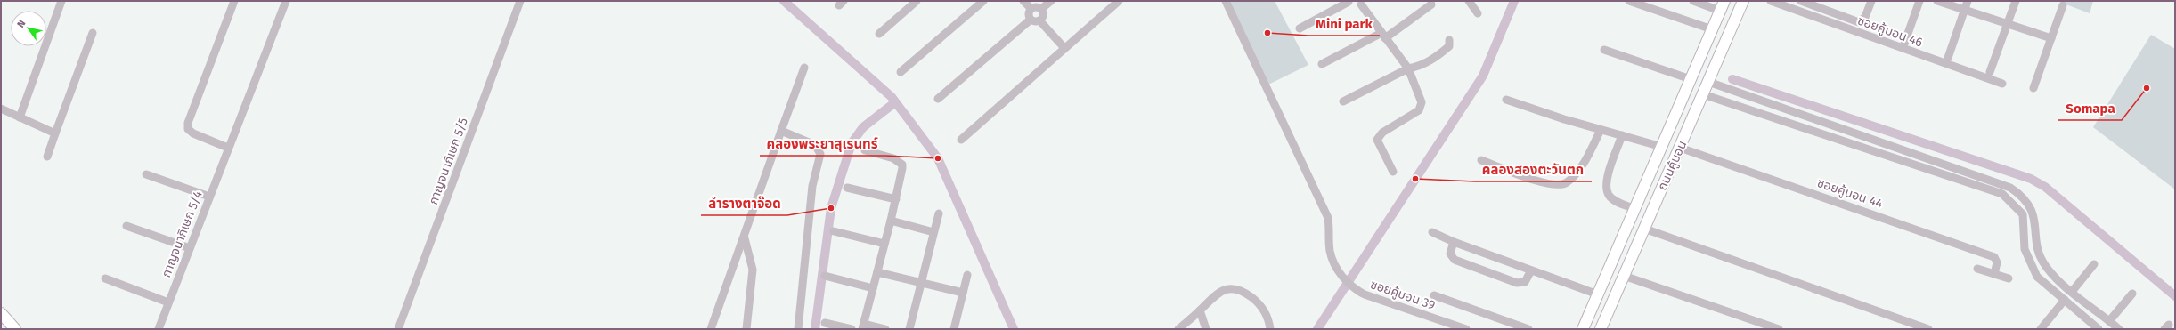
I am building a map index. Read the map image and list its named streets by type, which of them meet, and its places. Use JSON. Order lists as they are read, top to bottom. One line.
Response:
{"streets":{"main road":["ถนนคู้บอน"],"street":["ซอยคู้บอน 46","กาญจนาภิเษก 5/5","ซอยคู้บอน 44","กาญจนาภิเษก 5/4","ซอยคู้บอน 39"]},"crossings":[["ถนนคู้บอน","ซอยคู้บอน 44"]],"places":["Mini park","Somapa","คลองพระยาสุเรนทร์","คลองสองตะวันตก","ลำรางตาจ๊อด"],"north":"top left"}
